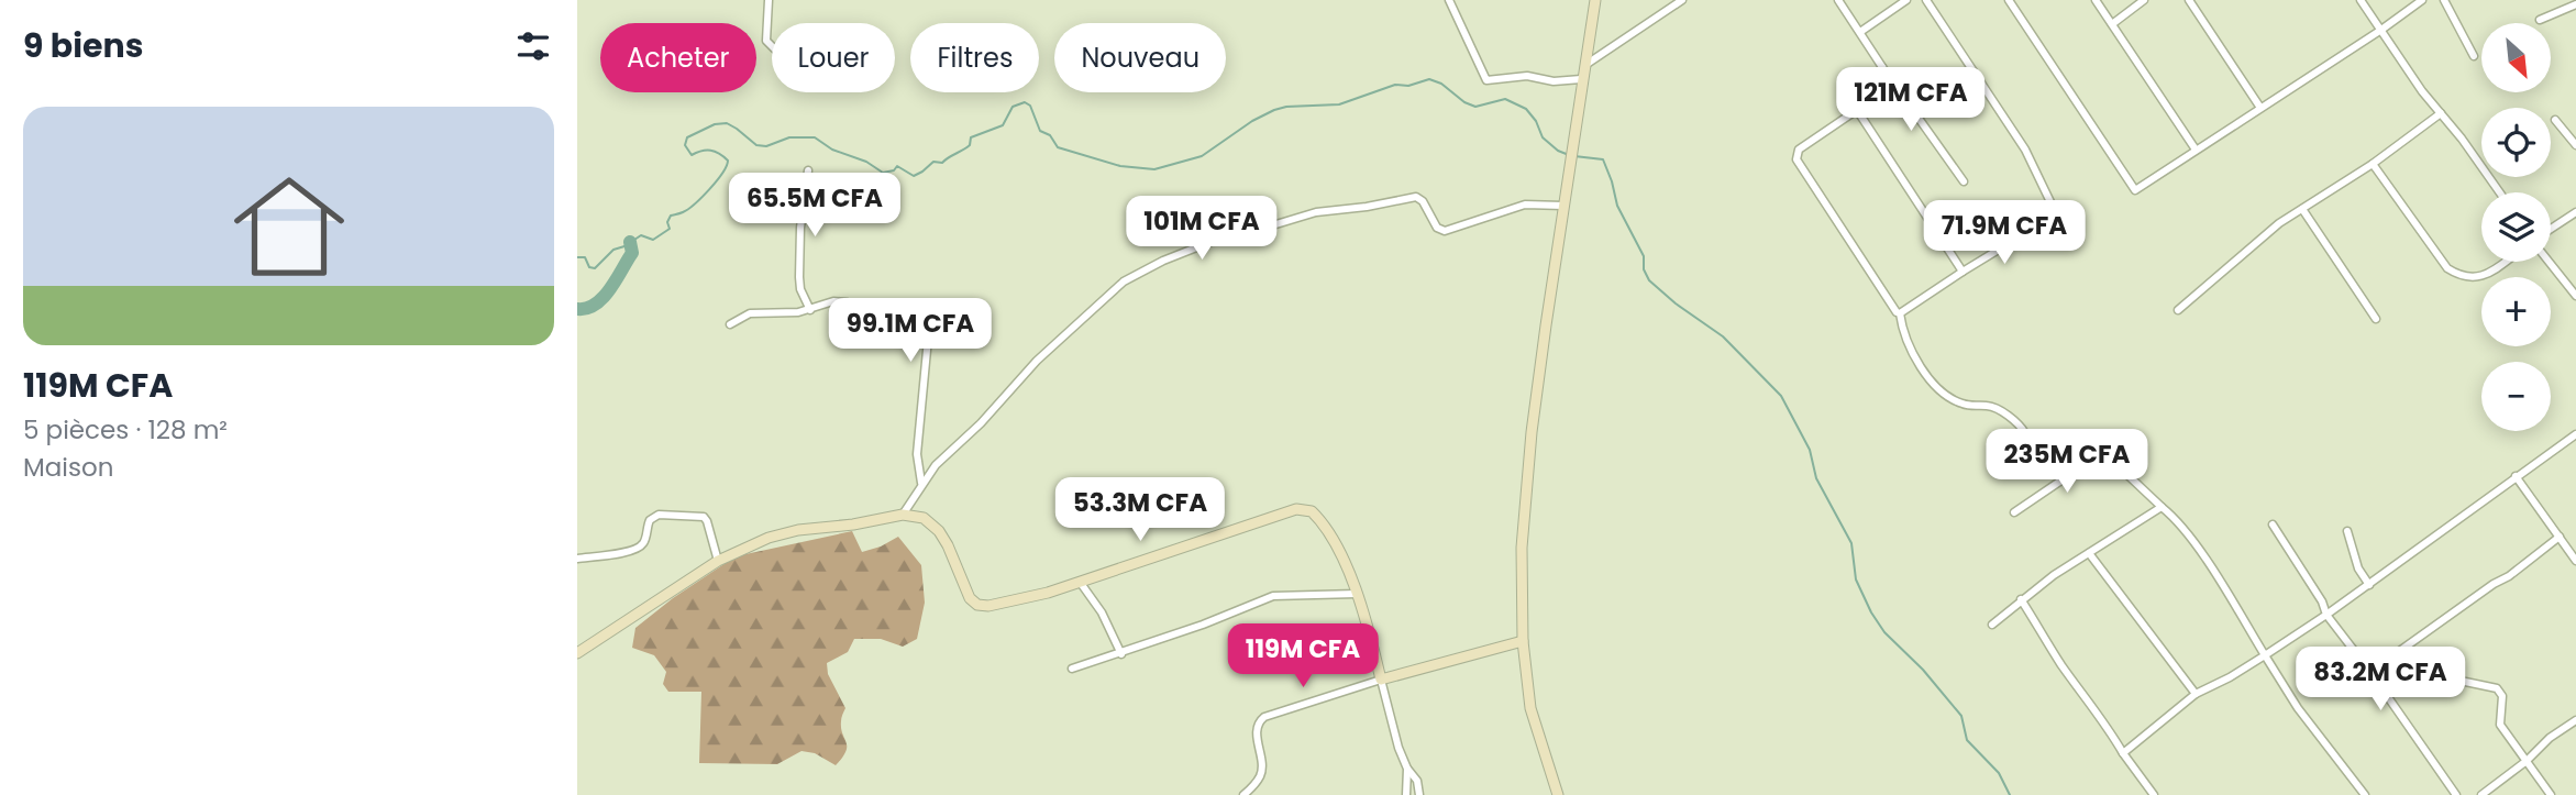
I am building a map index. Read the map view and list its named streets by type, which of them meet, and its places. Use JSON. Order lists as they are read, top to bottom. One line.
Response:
{"north":"bottom right","page":{"heading":"9 biens","map_buttons":["+","−"],"chip":["Acheter","Louer","Filtres","Nouveau"],"price":["121M CFA","65.5M CFA","101M CFA","71.9M CFA","99.1M CFA","235M CFA","53.3M CFA","119M CFA","83.2M CFA"],"list":[{"name":"119M CFA","note":"5 pièces · 128 m² · Maison"}]}}
